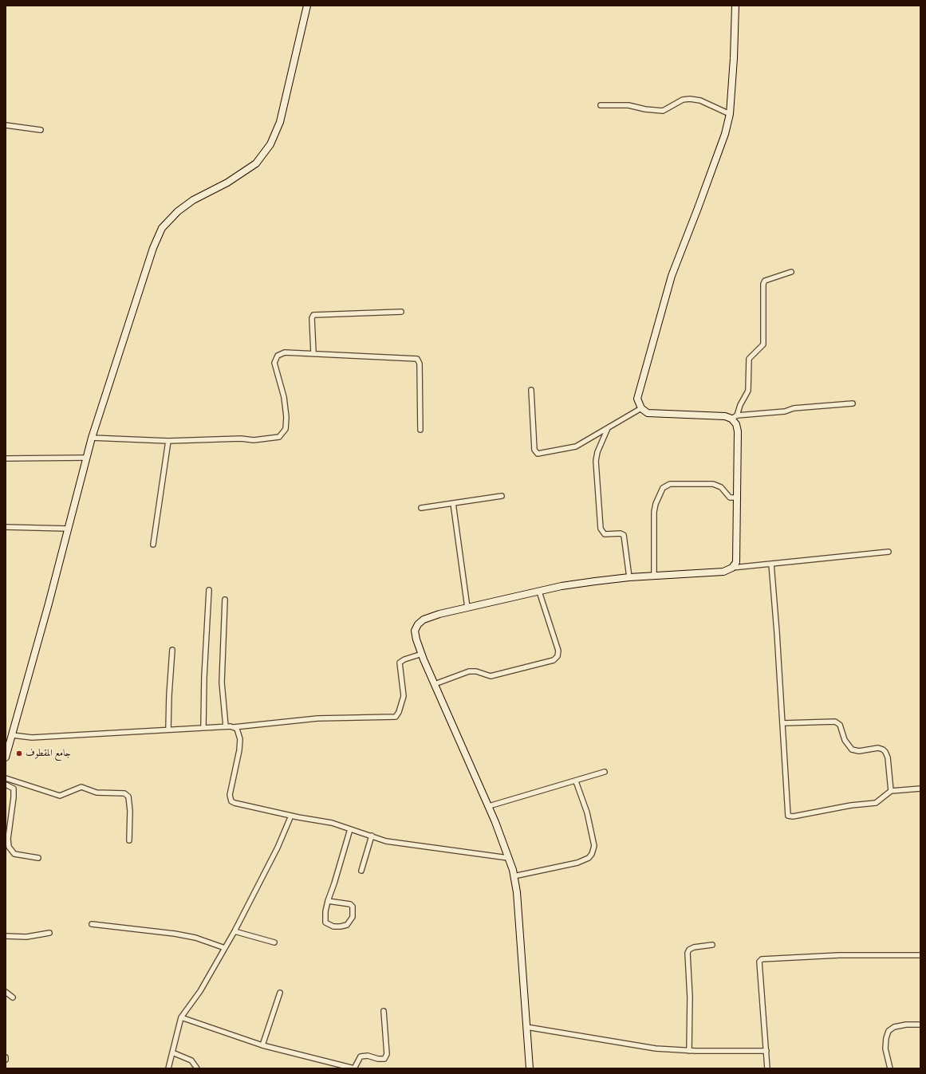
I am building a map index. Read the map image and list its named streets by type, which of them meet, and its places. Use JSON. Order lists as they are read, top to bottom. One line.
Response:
{"places":["جامع المقطوف"]}
